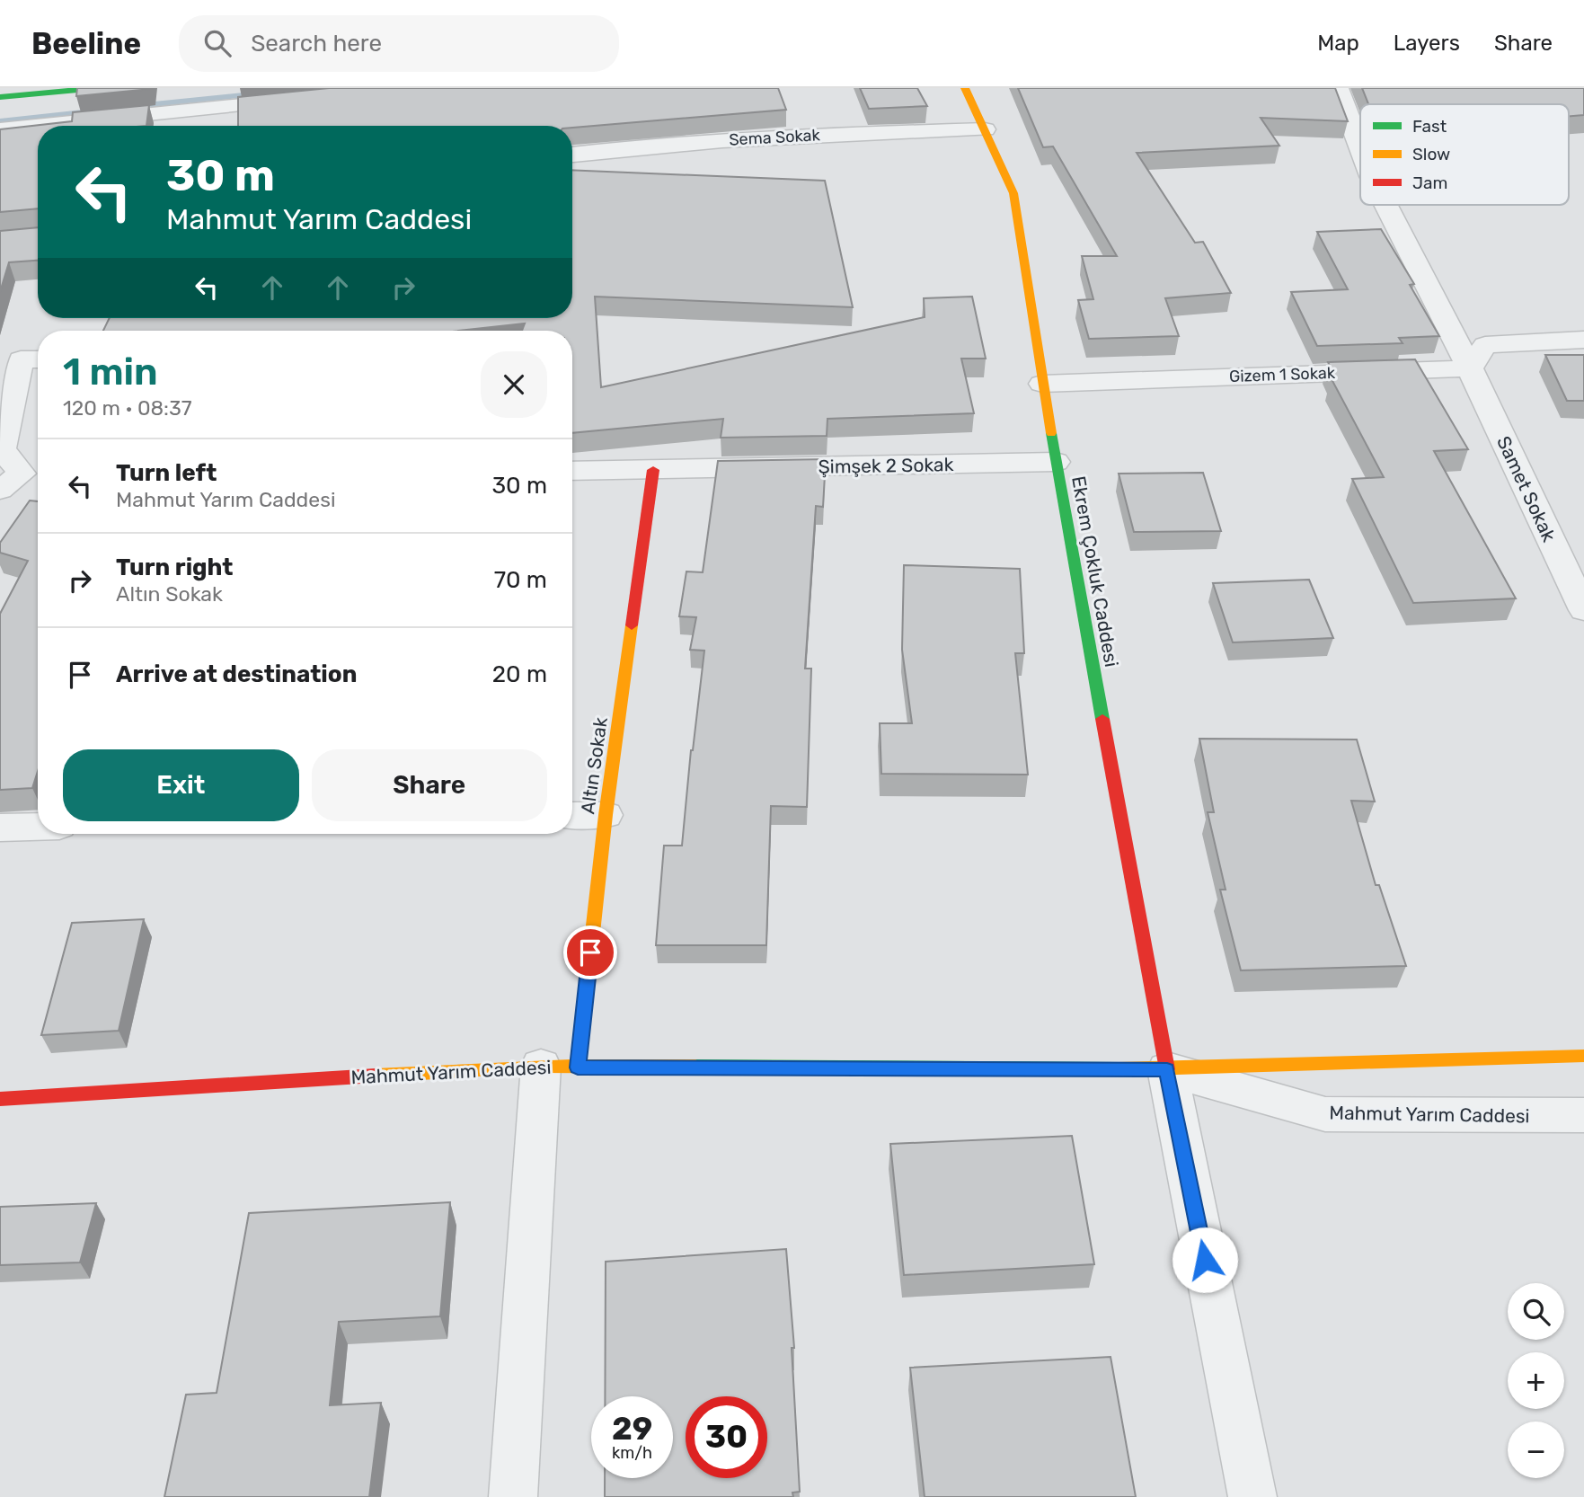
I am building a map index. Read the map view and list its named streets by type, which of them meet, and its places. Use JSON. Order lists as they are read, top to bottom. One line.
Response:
{"streets":{"street":["Sema Sokak","Gizem 1 Sokak","Şimşek 2 Sokak","Samet Sokak","Ekrem Çokluk Caddesi","Altın Sokak","Mahmut Yarım Caddesi"]},"crossings":[["Sema Sokak","Ekrem Çokluk Caddesi"],["Gizem 1 Sokak","Samet Sokak"],["Gizem 1 Sokak","Ekrem Çokluk Caddesi"],["Şimşek 2 Sokak","Ekrem Çokluk Caddesi"],["Şimşek 2 Sokak","Altın Sokak"],["Ekrem Çokluk Caddesi","Mahmut Yarım Caddesi"],["Altın Sokak","Mahmut Yarım Caddesi"]],"legend":["Fast","Slow","Jam"],"page":{"header":"Beeline","search":"Search here","nav":["Map","Layers","Share"],"turn":["30 m","Mahmut Yarım Caddesi"],"heading":["1 min","120 m · 08:37"],"list":[{"name":"Turn left","note":"Mahmut Yarım Caddesi","value":"30 m"},{"name":"Turn right","note":"Altın Sokak","value":"70 m"},{"name":"Arrive at destination","value":"20 m"}],"buttons":["Exit","Share"],"map_buttons":["+","−"],"speed":"29 km/h","limit":"30"}}
